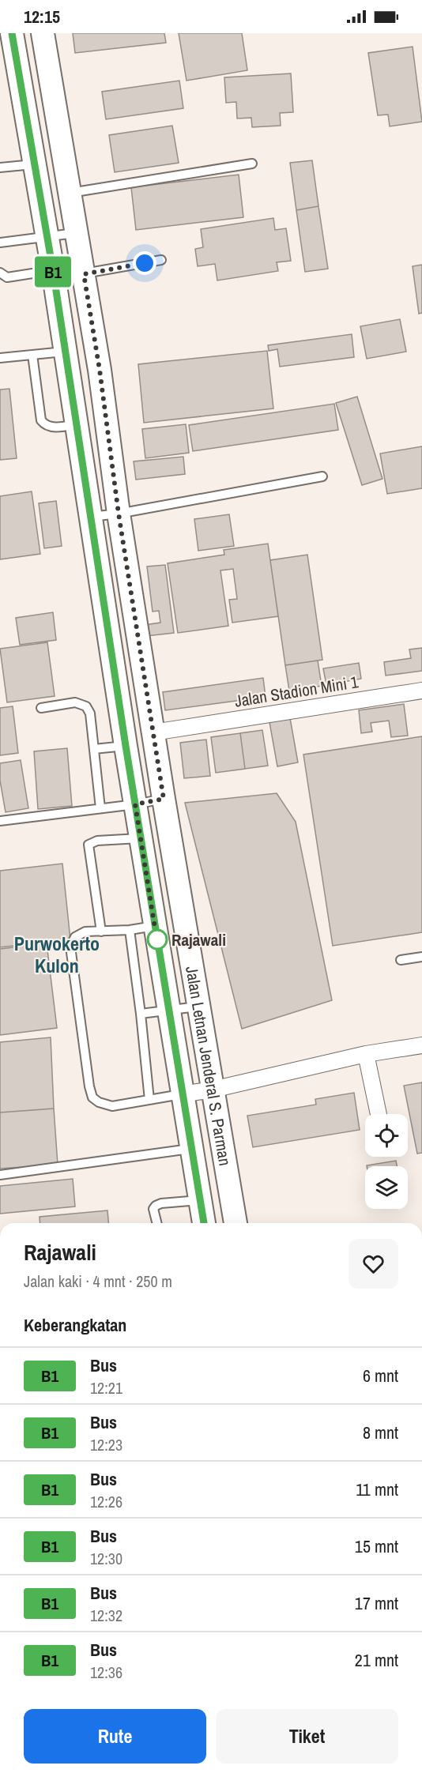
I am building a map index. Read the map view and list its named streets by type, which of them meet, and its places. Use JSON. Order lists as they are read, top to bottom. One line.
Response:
{"streets":{"street":["Jalan Stadion Mini 1","Jalan Letnan Jenderal S. Parman"]},"crossings":[["Jalan Stadion Mini 1","Jalan Letnan Jenderal S. Parman"]],"districts":["Purwokerto Kulon"],"places":["Rajawali"],"lines":["bus line B1"],"page":{"status":"12:15","on_map":"B1","heading":[["Rajawali","Jalan kaki · 4 mnt · 250 m"],"Keberangkatan"],"list":[{"mark":"B1","name":"Bus","note":"12:21","value":"6 mnt"},{"mark":"B1","name":"Bus","note":"12:23","value":"8 mnt"},{"mark":"B1","name":"Bus","note":"12:26","value":"11 mnt"},{"mark":"B1","name":"Bus","note":"12:30","value":"15 mnt"},{"mark":"B1","name":"Bus","note":"12:32","value":"17 mnt"},{"mark":"B1","name":"Bus","note":"12:36","value":"21 mnt"}],"buttons":["Rute","Tiket"]}}
